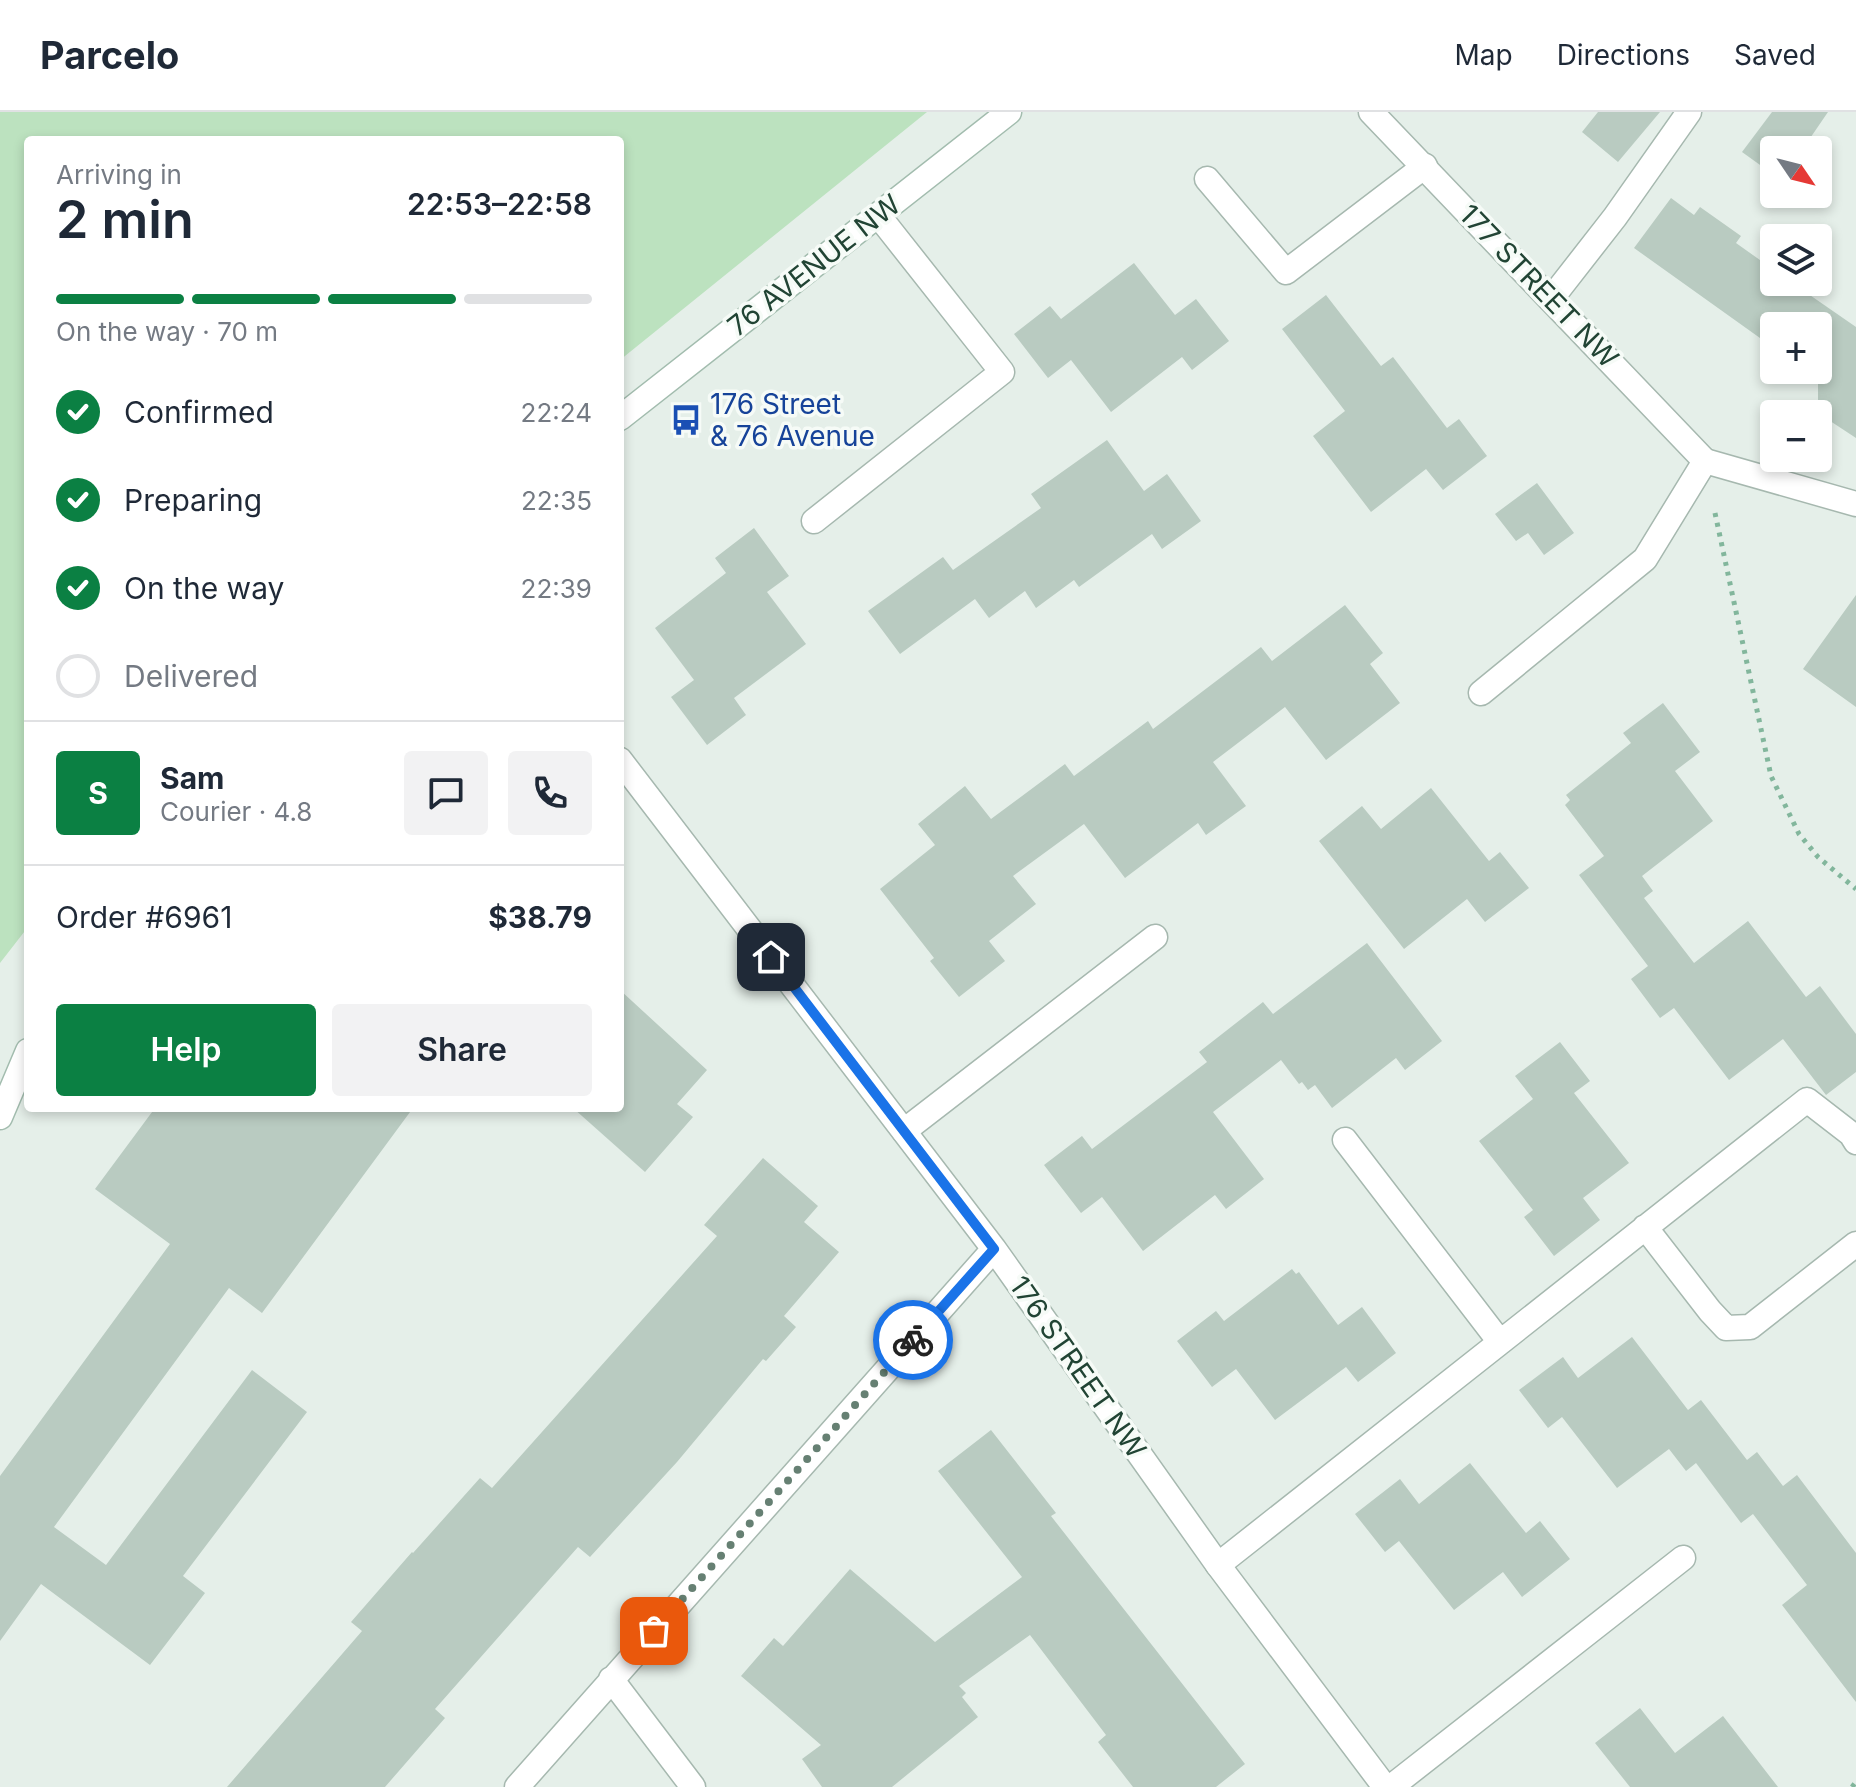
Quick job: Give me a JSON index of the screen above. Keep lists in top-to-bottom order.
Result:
{
  "streets": {
    "street": ["76 AVENUE NW", "177 STREET NW", "176 STREET NW"]
  },
  "places": {
    "bus stop": ["176 Street & 76 Avenue"]
  },
  "north": "bottom right",
  "page": {
    "header": "Parcelo",
    "nav": ["Map", "Directions", "Saved"],
    "map_buttons": ["+", "−"],
    "heading": ["2 min", "Arriving in", "22:53–22:58"],
    "panel": [
      "Sam",
      "Courier · 4.8",
      "Order #6961",
      "$38.79"
    ],
    "bar": "On the way · 70 m",
    "list": [
      ["Confirmed", "22:24"],
      ["Preparing", "22:35"],
      ["On the way", "22:39"],
      "Delivered"
    ],
    "round": "S",
    "buttons": ["Help", "Share"]
  }
}
